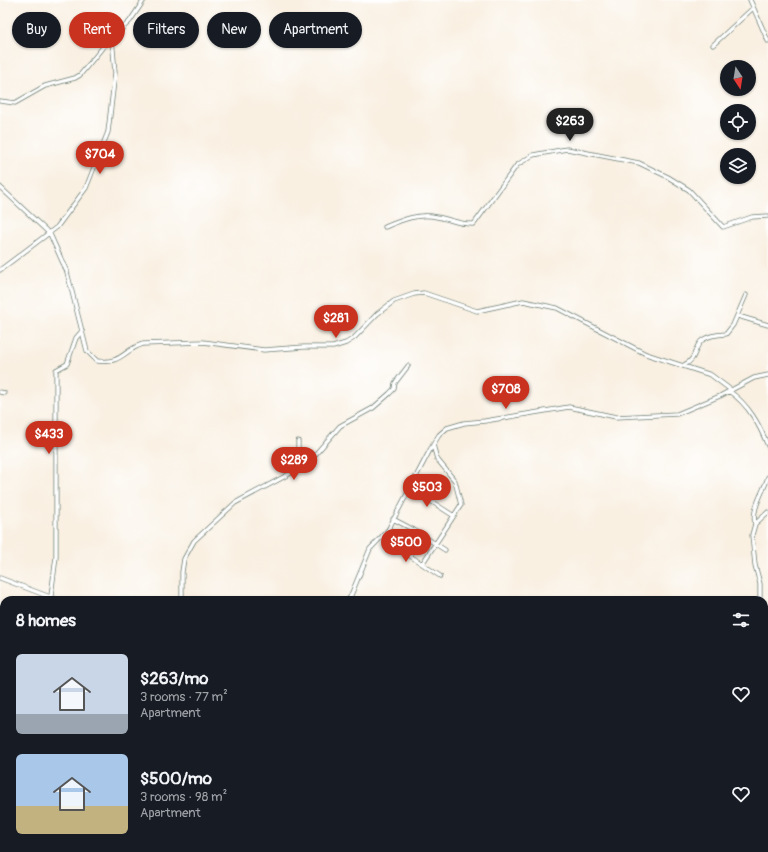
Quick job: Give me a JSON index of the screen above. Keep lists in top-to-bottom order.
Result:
{
  "north": "bottom",
  "page": {
    "chip": [
      "Buy",
      "Rent",
      "Filters",
      "New",
      "Apartment"
    ],
    "price": [
      "$263",
      "$704",
      "$281",
      "$708",
      "$433",
      "$289",
      "$503",
      "$500"
    ],
    "heading": "8 homes",
    "list": [
      {
        "name": "$263/mo",
        "note": "3 rooms · 77 m² · Apartment"
      },
      {
        "name": "$500/mo",
        "note": "3 rooms · 98 m² · Apartment"
      }
    ]
  }
}
